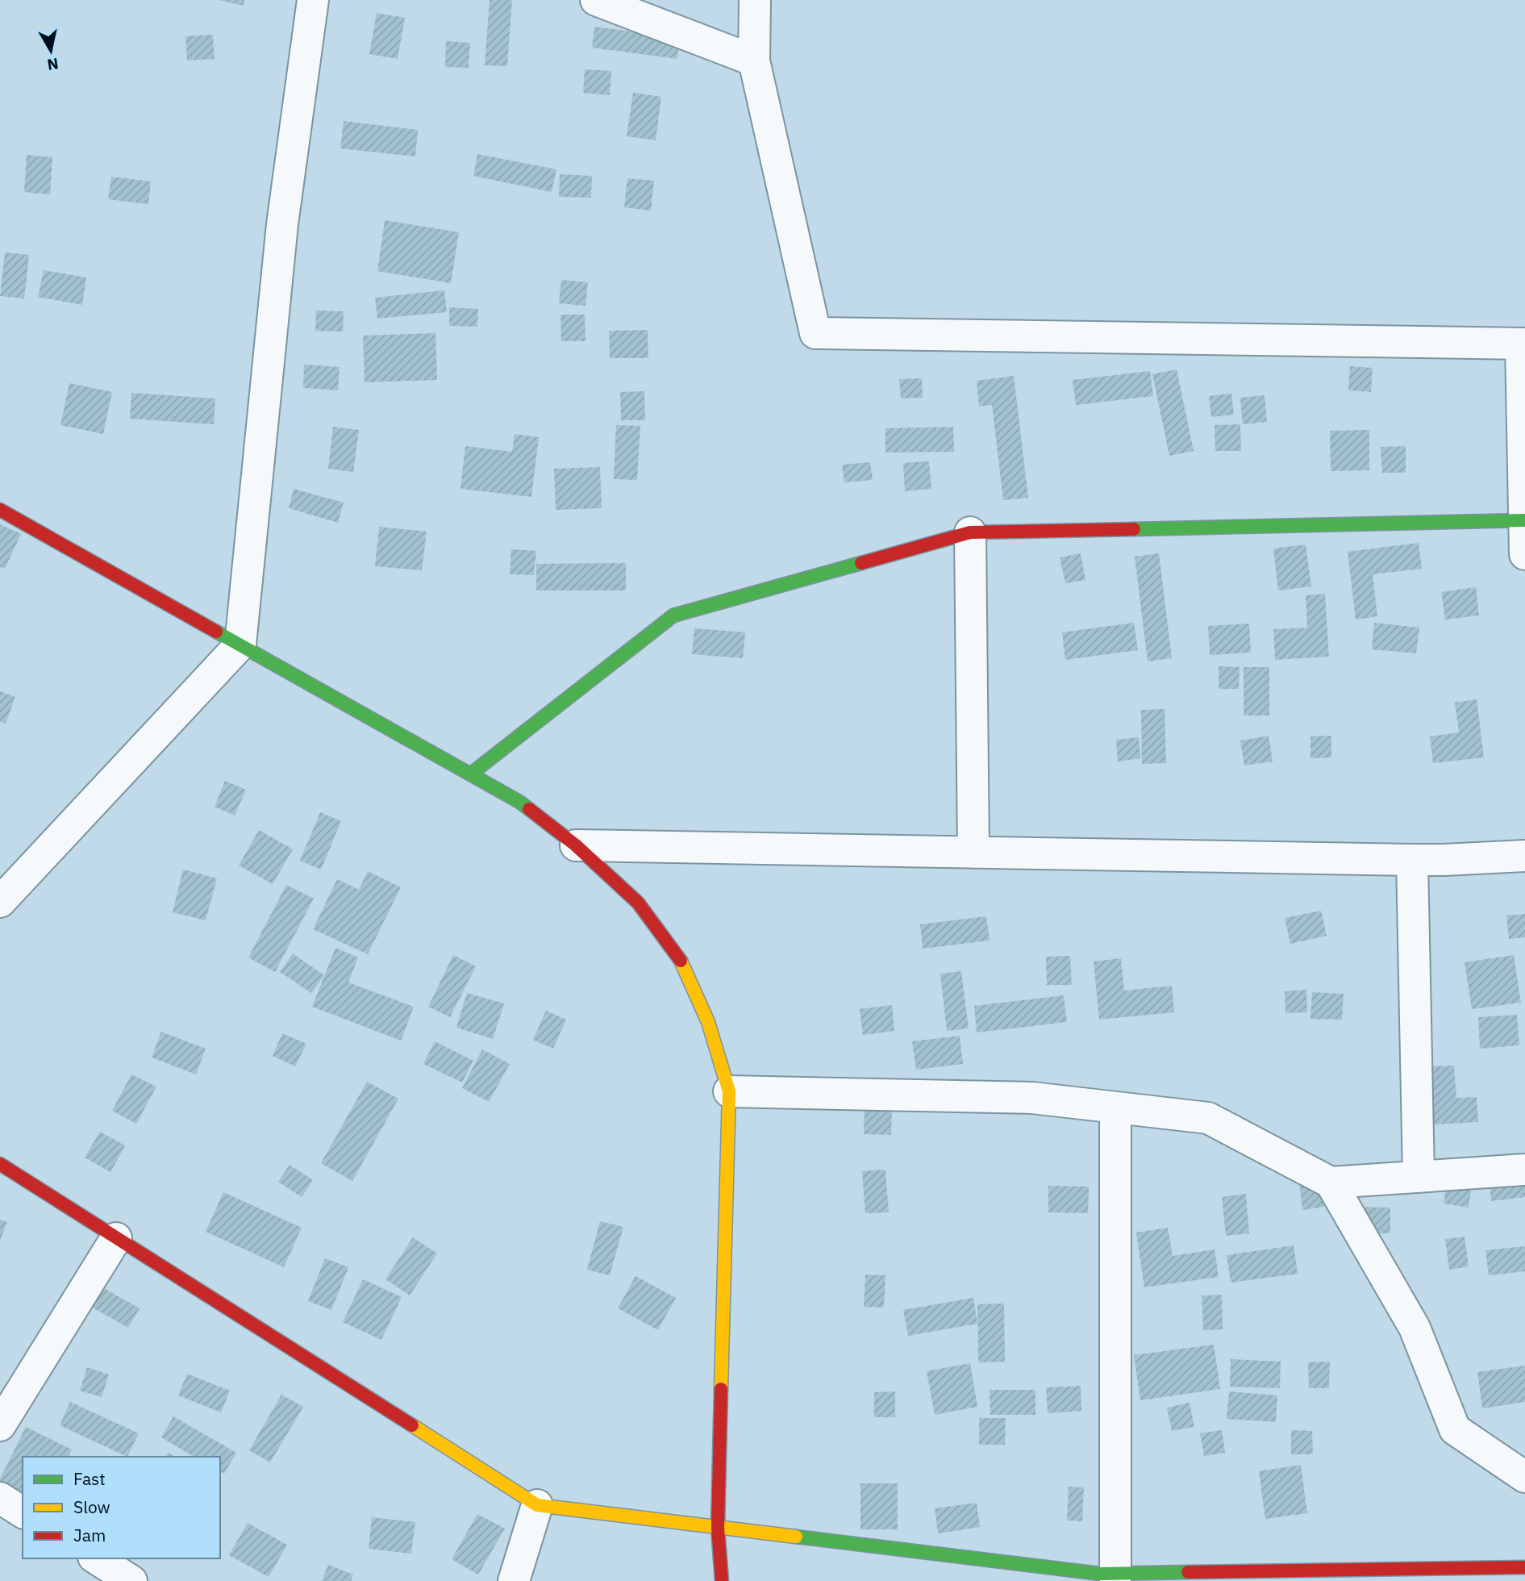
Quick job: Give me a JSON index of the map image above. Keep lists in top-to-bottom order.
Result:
{
  "legend": ["Fast", "Slow", "Jam"],
  "north": "bottom"
}
